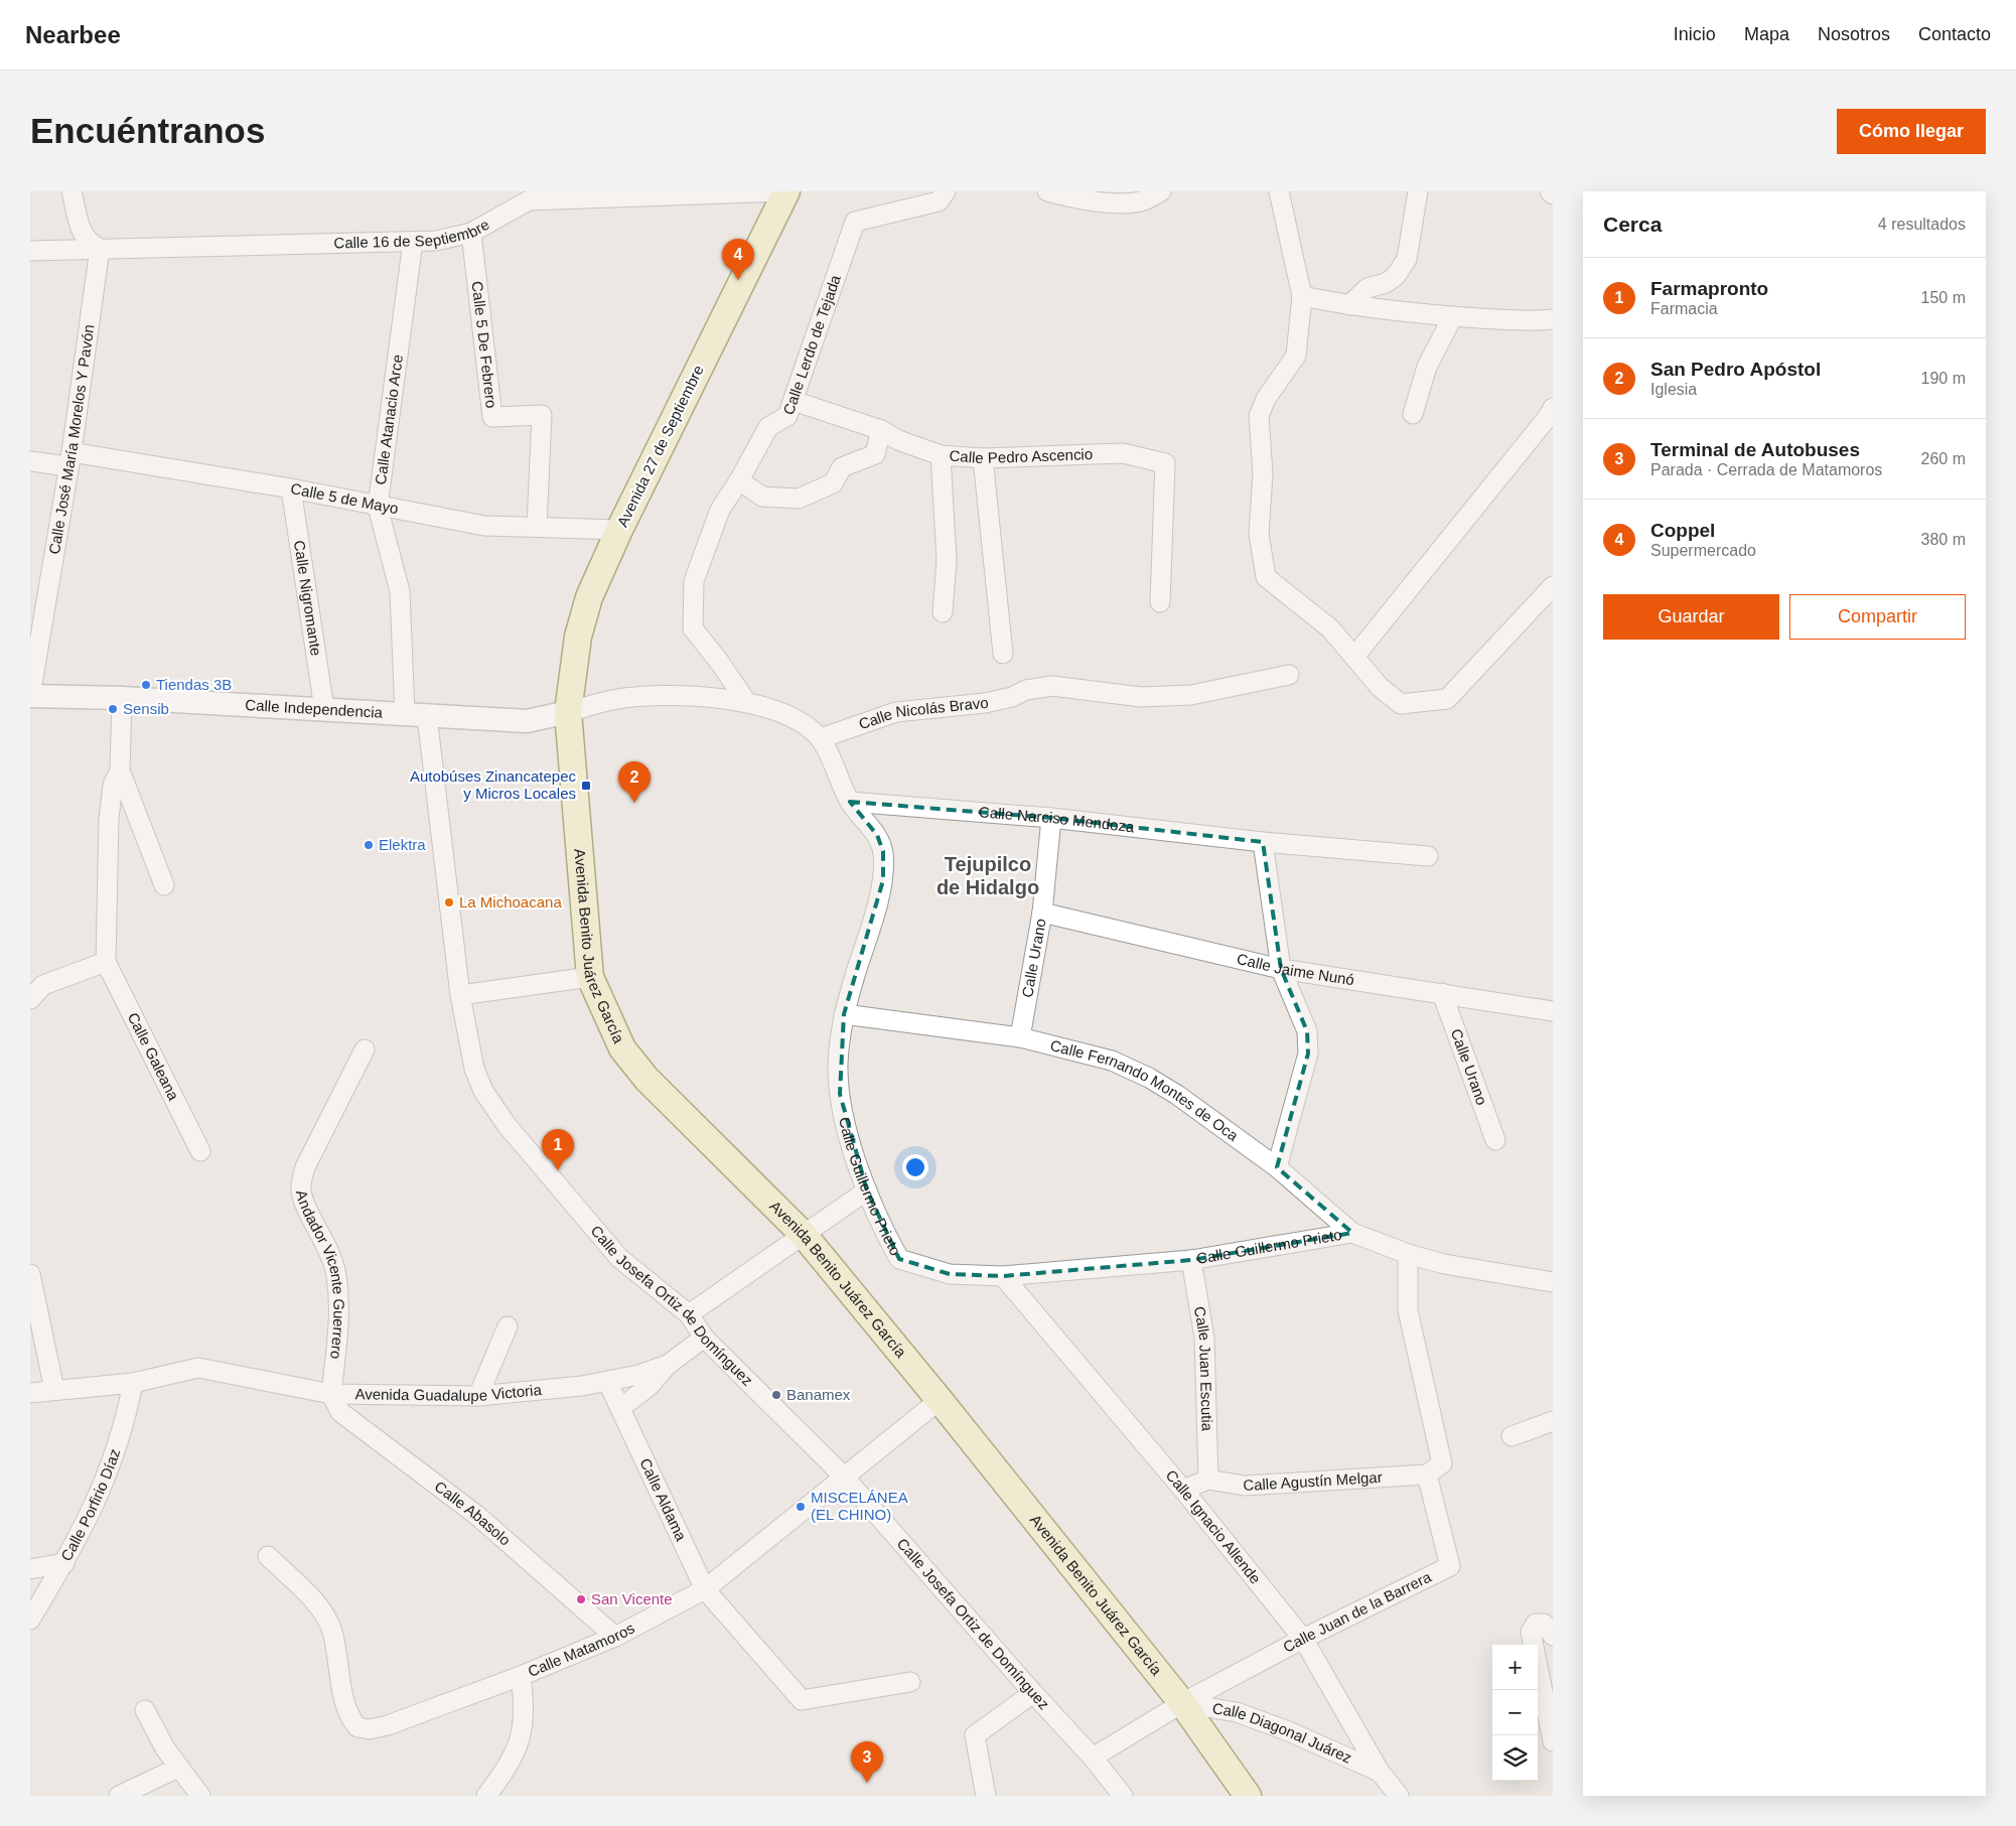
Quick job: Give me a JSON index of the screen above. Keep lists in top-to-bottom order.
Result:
{
  "streets": {
    "main road": ["Avenida 27 de Septiembre", "Avenida Benito Juárez García"],
    "street": [
      "Calle 16 de Septiembre",
      "Calle Lerdo de Tejada",
      "Calle 5 De Febrero",
      "Calle Atanacio Arce",
      "Calle José María Morelos Y Pavón",
      "Calle Pedro Ascencio",
      "Calle 5 de Mayo",
      "Calle Nigromante",
      "Calle Independencia",
      "Calle Nicolás Bravo",
      "Calle Narciso Mendoza",
      "Calle Urano",
      "Calle Jaime Nunó",
      "Calle Galeana",
      "Calle Fernando Montes de Oca",
      "Calle Guillermo Prieto",
      "Andador Vicente Guerrero",
      "Calle Josefa Ortiz de Domínguez",
      "Calle Juan Escutia",
      "Avenida Guadalupe Victoria",
      "Calle Agustín Melgar",
      "Calle Aldama",
      "Calle Porfirio Díaz",
      "Calle Abasolo",
      "Calle Ignacio Allende",
      "Calle Juan de la Barrera",
      "Calle Matamoros",
      "Calle Diagonal Juárez"
    ]
  },
  "crossings": [
    ["Calle 16 de Septiembre", "Calle 5 De Febrero"],
    ["Calle 16 de Septiembre", "Calle Atanacio Arce"],
    ["Calle 16 de Septiembre", "Calle José María Morelos Y Pavón"],
    ["Calle 16 de Septiembre", "Avenida 27 de Septiembre"],
    ["Calle Lerdo de Tejada", "Calle Pedro Ascencio"],
    ["Calle 5 De Febrero", "Calle 5 de Mayo"],
    ["Calle Atanacio Arce", "Calle 5 de Mayo"],
    ["Calle Atanacio Arce", "Calle Independencia"],
    ["Calle Atanacio Arce", "Calle Josefa Ortiz de Domínguez"],
    ["Calle José María Morelos Y Pavón", "Calle 5 de Mayo"],
    ["Calle José María Morelos Y Pavón", "Calle Independencia"],
    ["Avenida 27 de Septiembre", "Calle 5 de Mayo"],
    ["Avenida 27 de Septiembre", "Calle Independencia"],
    ["Avenida 27 de Septiembre", "Avenida Benito Juárez García"],
    ["Calle 5 de Mayo", "Calle Nigromante"],
    ["Calle Nigromante", "Calle Independencia"],
    ["Calle Independencia", "Avenida Benito Juárez García"],
    ["Calle Independencia", "Calle Josefa Ortiz de Domínguez"],
    ["Calle Nicolás Bravo", "Calle Guillermo Prieto"],
    ["Calle Narciso Mendoza", "Calle Urano"],
    ["Calle Narciso Mendoza", "Calle Guillermo Prieto"],
    ["Avenida Benito Juárez García", "Calle Juan de la Barrera"],
    ["Avenida Benito Juárez García", "Calle Matamoros"],
    ["Avenida Benito Juárez García", "Calle Diagonal Juárez"],
    ["Calle Urano", "Calle Jaime Nunó"],
    ["Calle Urano", "Calle Fernando Montes de Oca"],
    ["Calle Fernando Montes de Oca", "Calle Guillermo Prieto"],
    ["Calle Guillermo Prieto", "Calle Juan Escutia"],
    ["Calle Guillermo Prieto", "Calle Ignacio Allende"],
    ["Andador Vicente Guerrero", "Avenida Guadalupe Victoria"],
    ["Andador Vicente Guerrero", "Calle Abasolo"],
    ["Calle Josefa Ortiz de Domínguez", "Avenida Guadalupe Victoria"],
    ["Calle Josefa Ortiz de Domínguez", "Calle Juan de la Barrera"],
    ["Calle Josefa Ortiz de Domínguez", "Calle Matamoros"],
    ["Calle Juan Escutia", "Calle Agustín Melgar"],
    ["Avenida Guadalupe Victoria", "Calle Aldama"],
    ["Avenida Guadalupe Victoria", "Calle Porfirio Díaz"],
    ["Avenida Guadalupe Victoria", "Calle Abasolo"],
    ["Calle Agustín Melgar", "Calle Juan de la Barrera"],
    ["Calle Aldama", "Calle Matamoros"],
    ["Calle Abasolo", "Calle Matamoros"],
    ["Calle Ignacio Allende", "Calle Juan de la Barrera"],
    ["Calle Ignacio Allende", "Calle Diagonal Juárez"],
    ["Calle Juan de la Barrera", "Calle Diagonal Juárez"]
  ],
  "districts": ["Tejupilco de Hidalgo"],
  "places": {
    "other": [
      "Tiendas 3B",
      "Sensib",
      "Elektra",
      "La Michoacana",
      "Banamex",
      "MISCELÁNEA (EL CHINO)",
      "San Vicente"
    ],
    "transit": ["Autobúses Zinancatepec y Micros Locales"]
  },
  "page": {
    "header": "Nearbee",
    "nav": [
      "Inicio",
      "Mapa",
      "Nosotros",
      "Contacto"
    ],
    "buttons": [
      "Cómo llegar",
      ["Guardar", "Compartir"]
    ],
    "title": "Encuéntranos",
    "heading": ["Cerca", "4 resultados"],
    "pins": [
      "4",
      "2",
      "1",
      "3"
    ],
    "list": [
      {
        "mark": "1",
        "name": "Farmapronto",
        "note": "Farmacia",
        "value": "150 m"
      },
      {
        "mark": "2",
        "name": "San Pedro Apóstol",
        "note": "Iglesia",
        "value": "190 m"
      },
      {
        "mark": "3",
        "name": "Terminal de Autobuses",
        "note": "Parada · Cerrada de Matamoros",
        "value": "260 m"
      },
      {
        "mark": "4",
        "name": "Coppel",
        "note": "Supermercado",
        "value": "380 m"
      }
    ],
    "map_buttons": ["+", "−"]
  }
}
